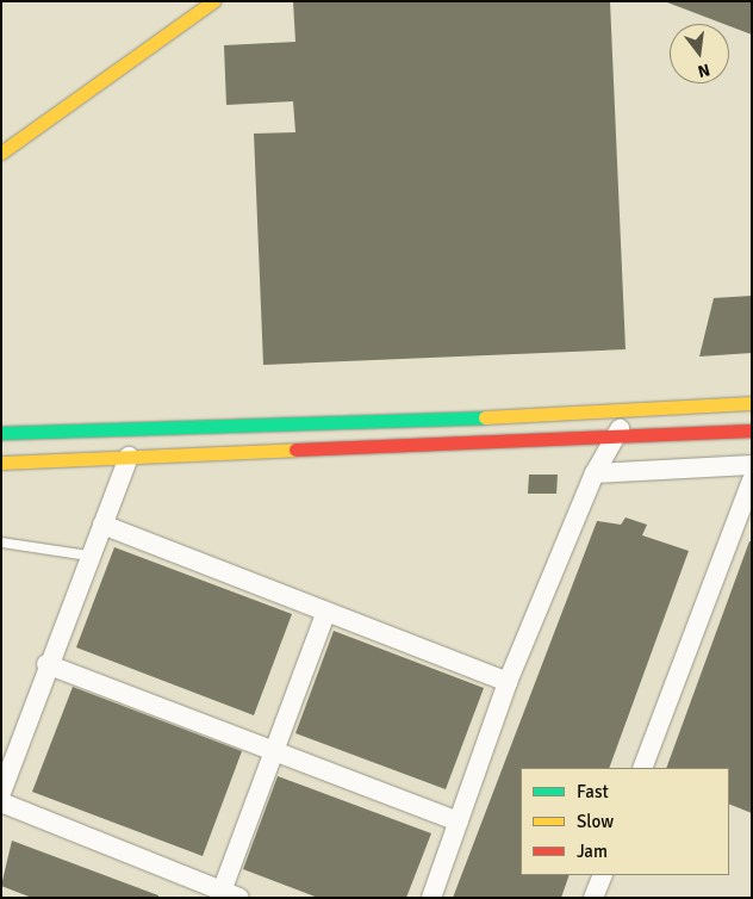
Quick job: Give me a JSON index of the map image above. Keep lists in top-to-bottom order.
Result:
{
  "legend": ["Fast", "Slow", "Jam"],
  "north": "bottom"
}
